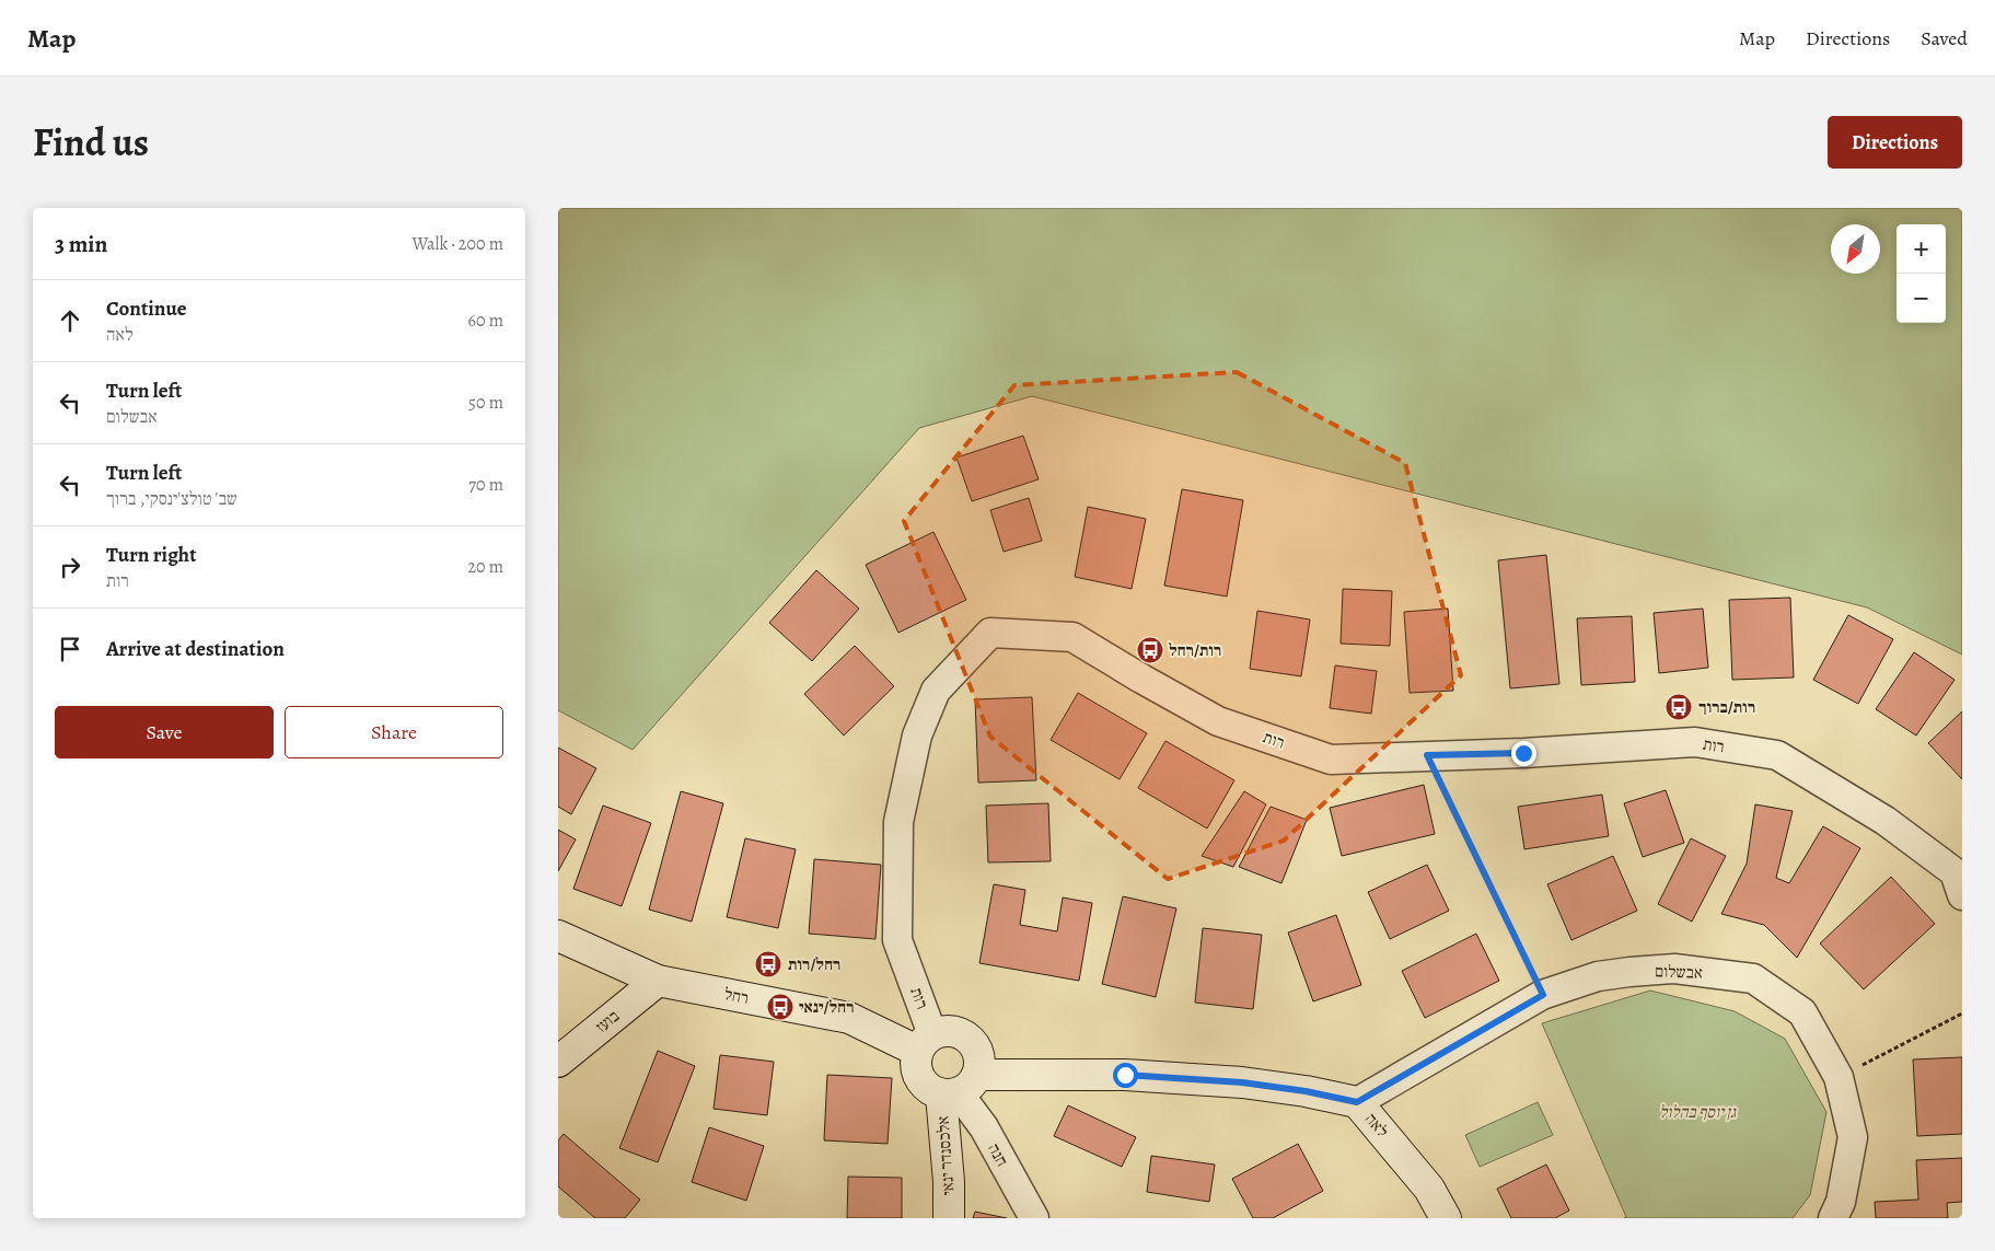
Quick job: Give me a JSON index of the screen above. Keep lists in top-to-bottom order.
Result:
{
  "streets": {
    "street": [
      "רות",
      "אבשלום",
      "רחל",
      "בועז",
      "לאה",
      "חנה",
      "אלכסנדר ינאי"
    ]
  },
  "crossings": [
    ["רות", "רחל"],
    ["רות", "לאה"],
    ["רות", "חנה"],
    ["רות", "אלכסנדר ינאי"],
    ["אבשלום", "לאה"],
    ["רחל", "בועז"],
    ["רחל", "לאה"],
    ["רחל", "חנה"],
    ["רחל", "אלכסנדר ינאי"],
    ["לאה", "חנה"],
    ["לאה", "אלכסנדר ינאי"],
    ["חנה", "אלכסנדר ינאי"]
  ],
  "parks": ["גן יוסף בהלול"],
  "places": {
    "bus stop": [
      "רות/רחל",
      "רות/ברוך",
      "רחל/רות",
      "רחל/ינאי"
    ]
  },
  "north": "bottom left",
  "page": {
    "header": "Map",
    "nav": ["Map", "Directions", "Saved"],
    "title": "Find us",
    "buttons": [
      "Directions",
      ["Save", "Share"]
    ],
    "heading": ["3 min", "Walk · 200 m"],
    "map_buttons": ["+", "−"],
    "list": [
      ["Continue", "לאה", "60 m"],
      ["Turn left", "אבשלום", "50 m"],
      ["Turn left", "שב' טולצ'ינסקי, ברוך", "70 m"],
      ["Turn right", "רות", "20 m"],
      "Arrive at destination"
    ]
  }
}
